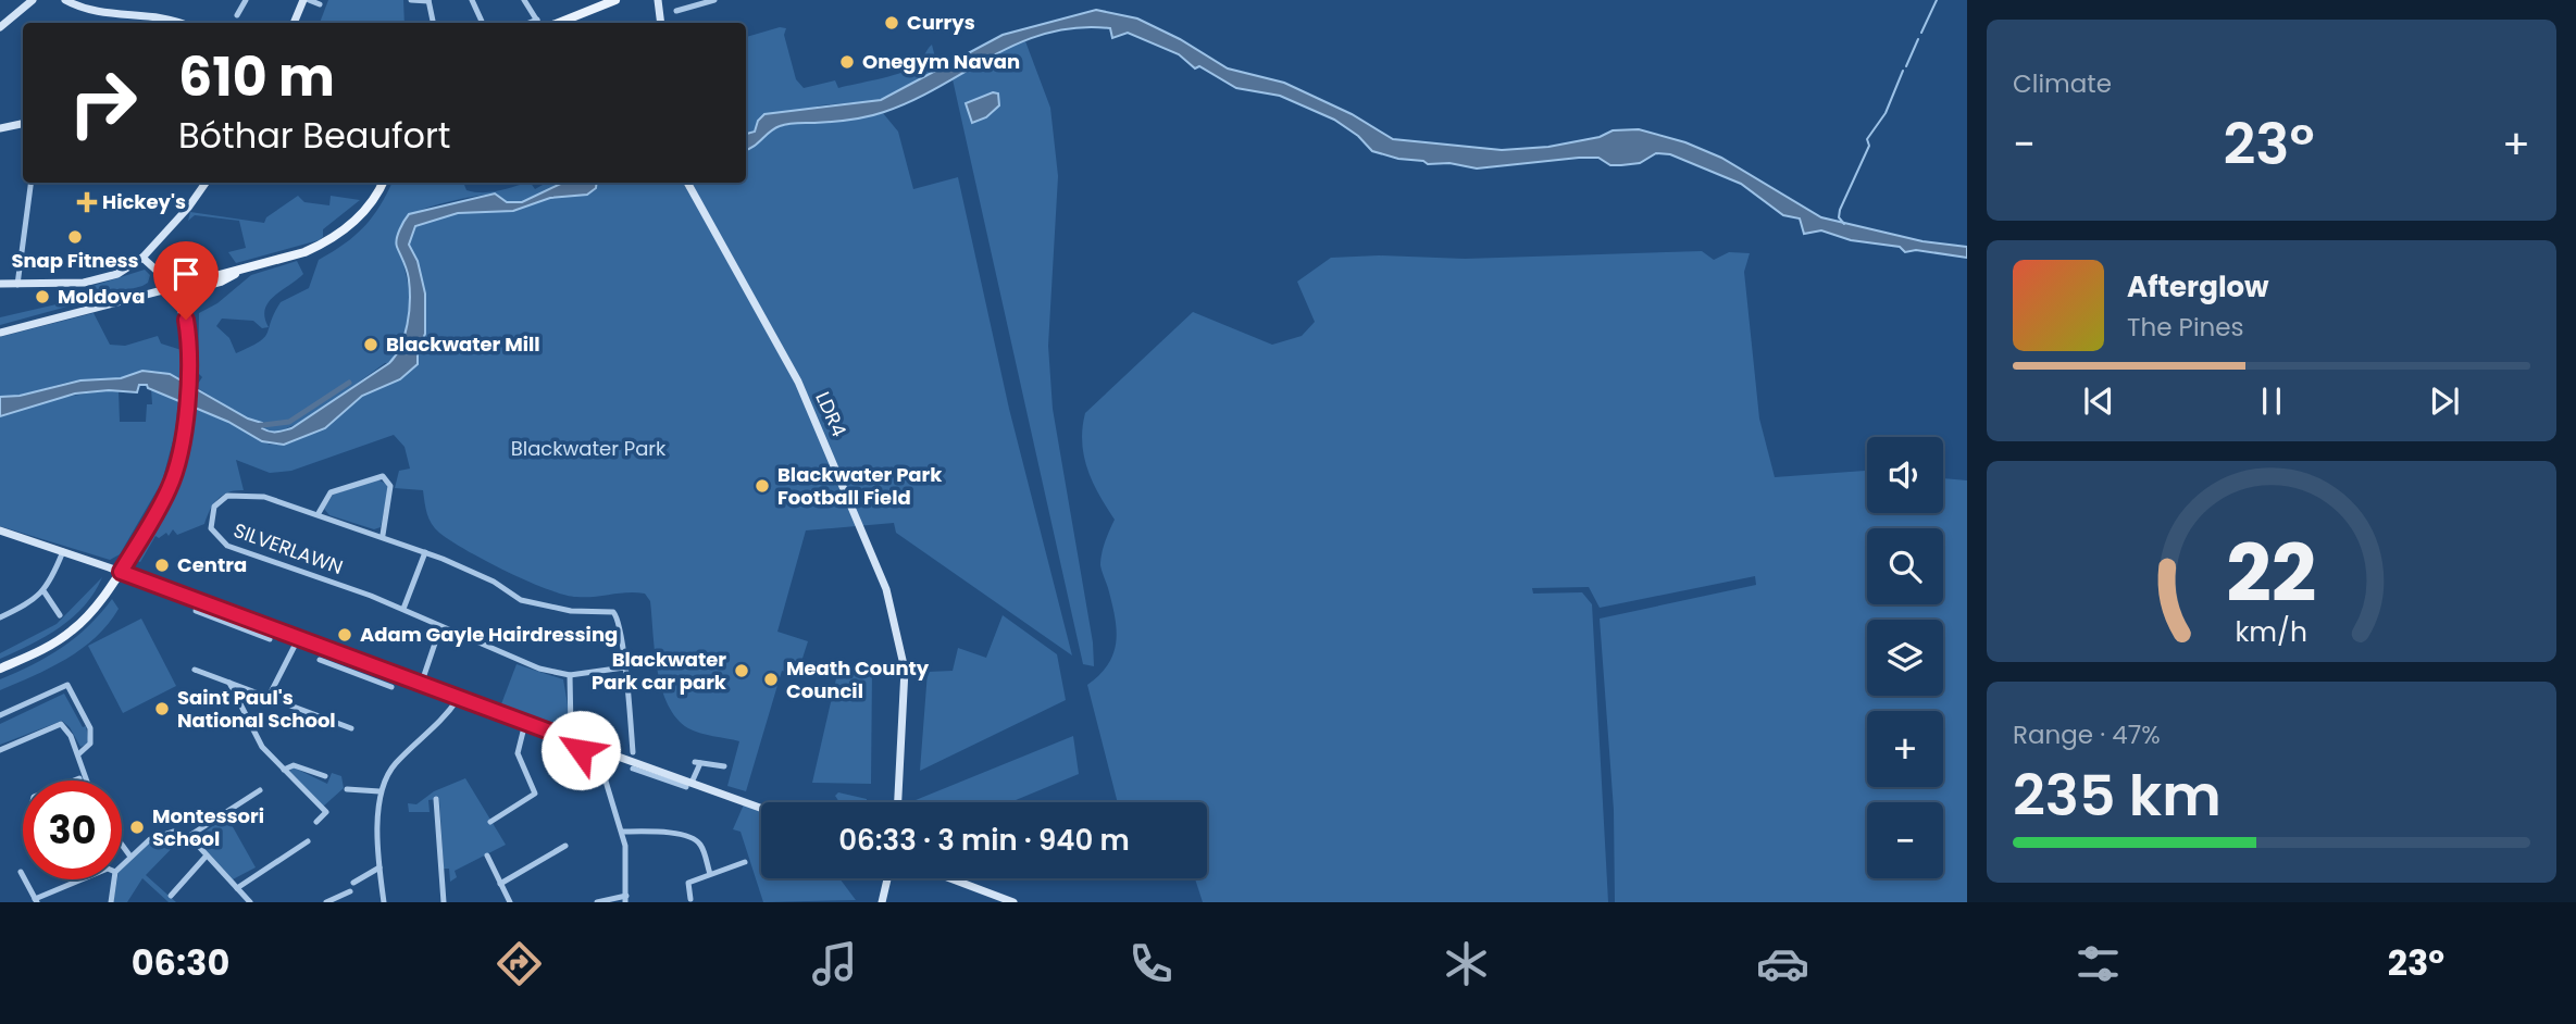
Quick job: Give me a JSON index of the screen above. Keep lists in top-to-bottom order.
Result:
{
  "streets": {
    "street": ["LDR4", "SILVERLAWN"]
  },
  "parks": ["Blackwater Park"],
  "places": {
    "other": [
      "Currys",
      "Onegym Navan",
      "Snap Fitness",
      "Moldova",
      "Blackwater Mill",
      "Blackwater Park Football Field",
      "Centra",
      "Adam Gayle Hairdressing",
      "Blackwater Park car park",
      "Meath County Council",
      "Saint Paul's National School",
      "Montessori School"
    ],
    "health": ["Hickey's"]
  },
  "page": {
    "tile": [
      "Climate",
      ["Range · 47%", "235 km"]
    ],
    "turn": ["610 m", "Bóthar Beaufort"],
    "heat": ["−", "23°", "+"],
    "song": ["Afterglow", "The Pines"],
    "map_buttons": ["+", "−"],
    "limit": "30",
    "trip": "06:33 · 3 min · 940 m",
    "tabs": ["06:30", "23°"],
    "gauge": ["22", "km/h"]
  }
}
